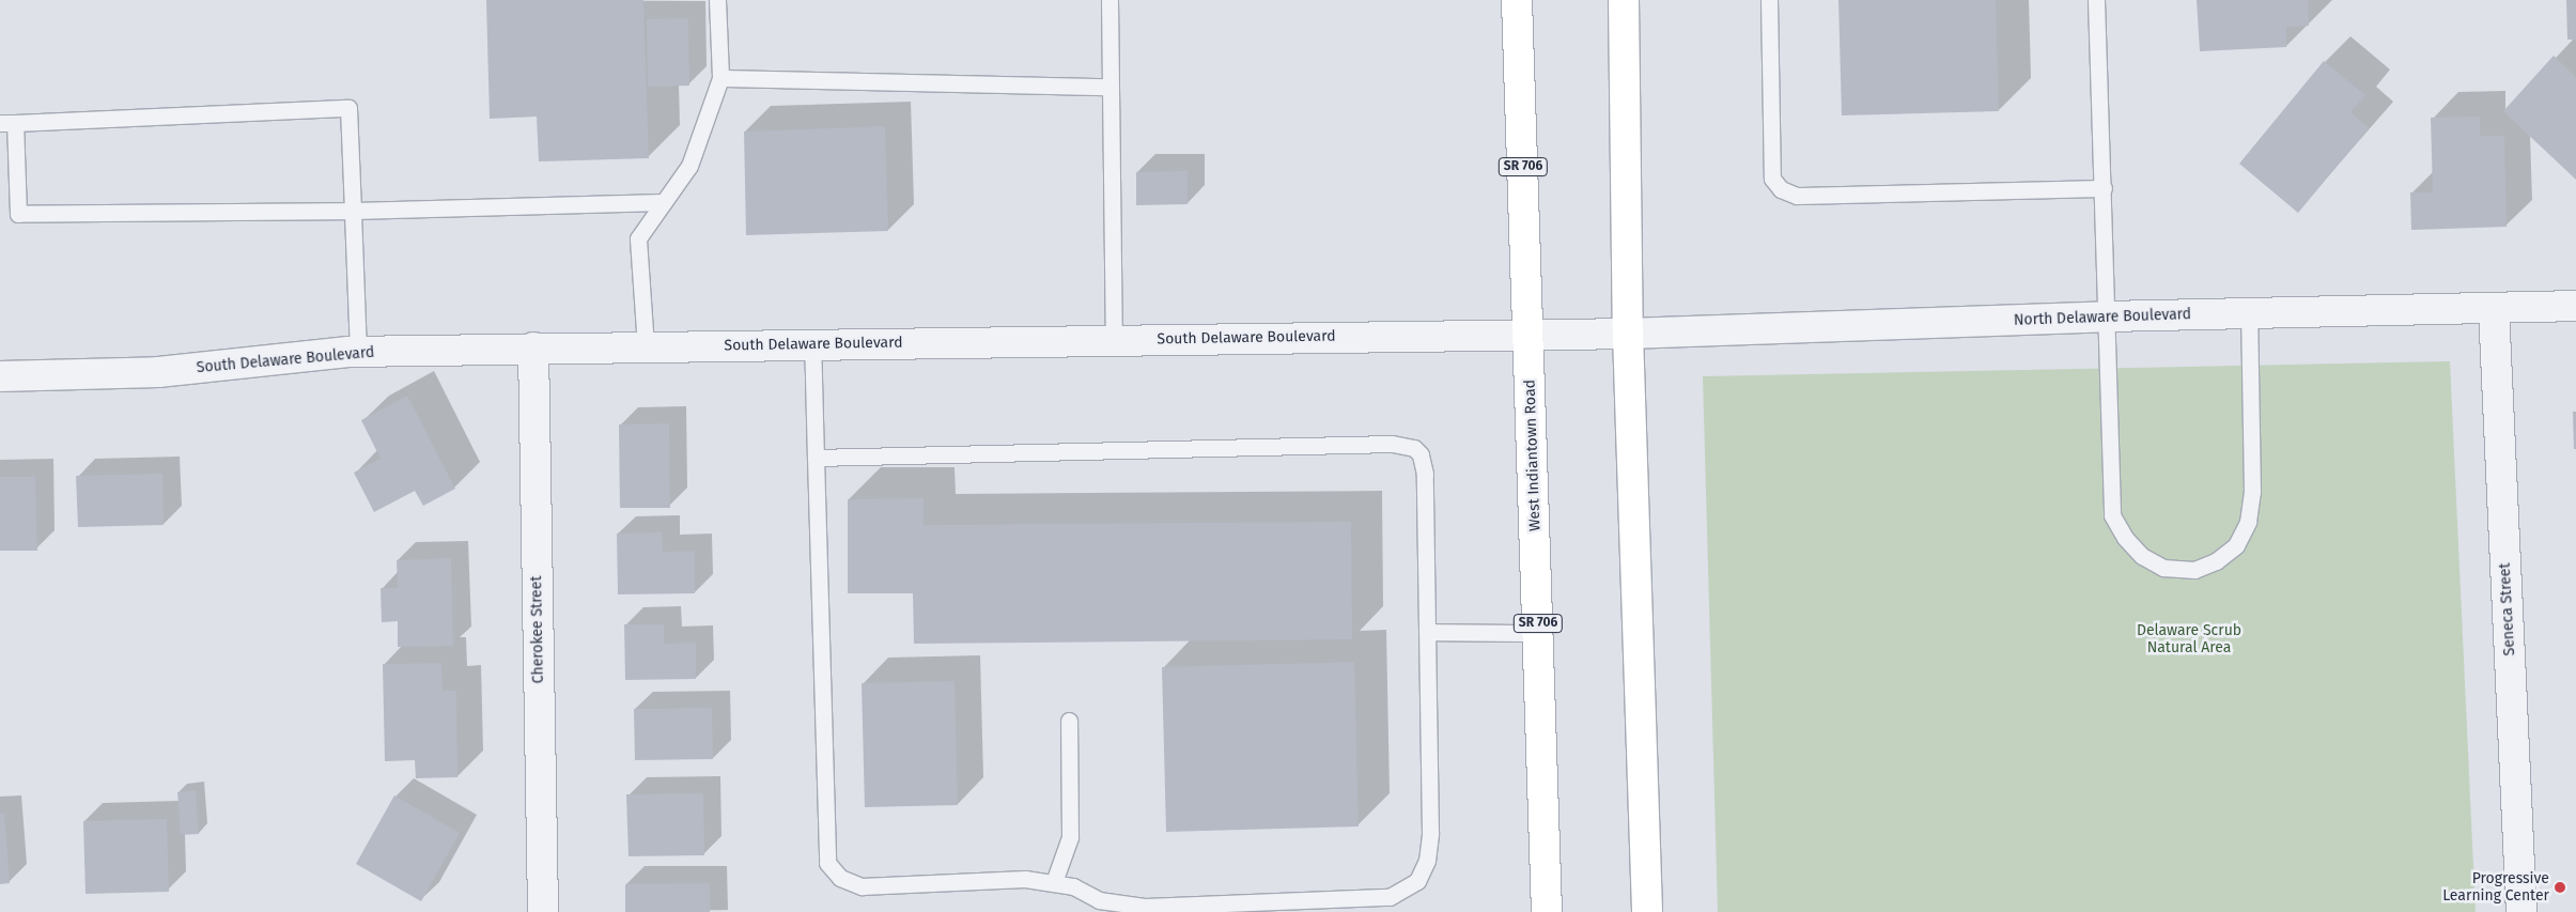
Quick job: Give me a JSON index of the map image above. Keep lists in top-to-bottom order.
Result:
{
  "streets": {
    "main road": ["SR 706", "West Indiantown Road"],
    "street": [
      "North Delaware Boulevard",
      "South Delaware Boulevard",
      "Seneca Street",
      "Cherokee Street"
    ]
  },
  "crossings": [
    ["North Delaware Boulevard", "South Delaware Boulevard"],
    ["North Delaware Boulevard", "Seneca Street"],
    ["South Delaware Boulevard", "West Indiantown Road"],
    ["South Delaware Boulevard", "Cherokee Street"]
  ],
  "parks": ["Delaware Scrub Natural Area"],
  "places": ["Progressive Learning Center"]
}
